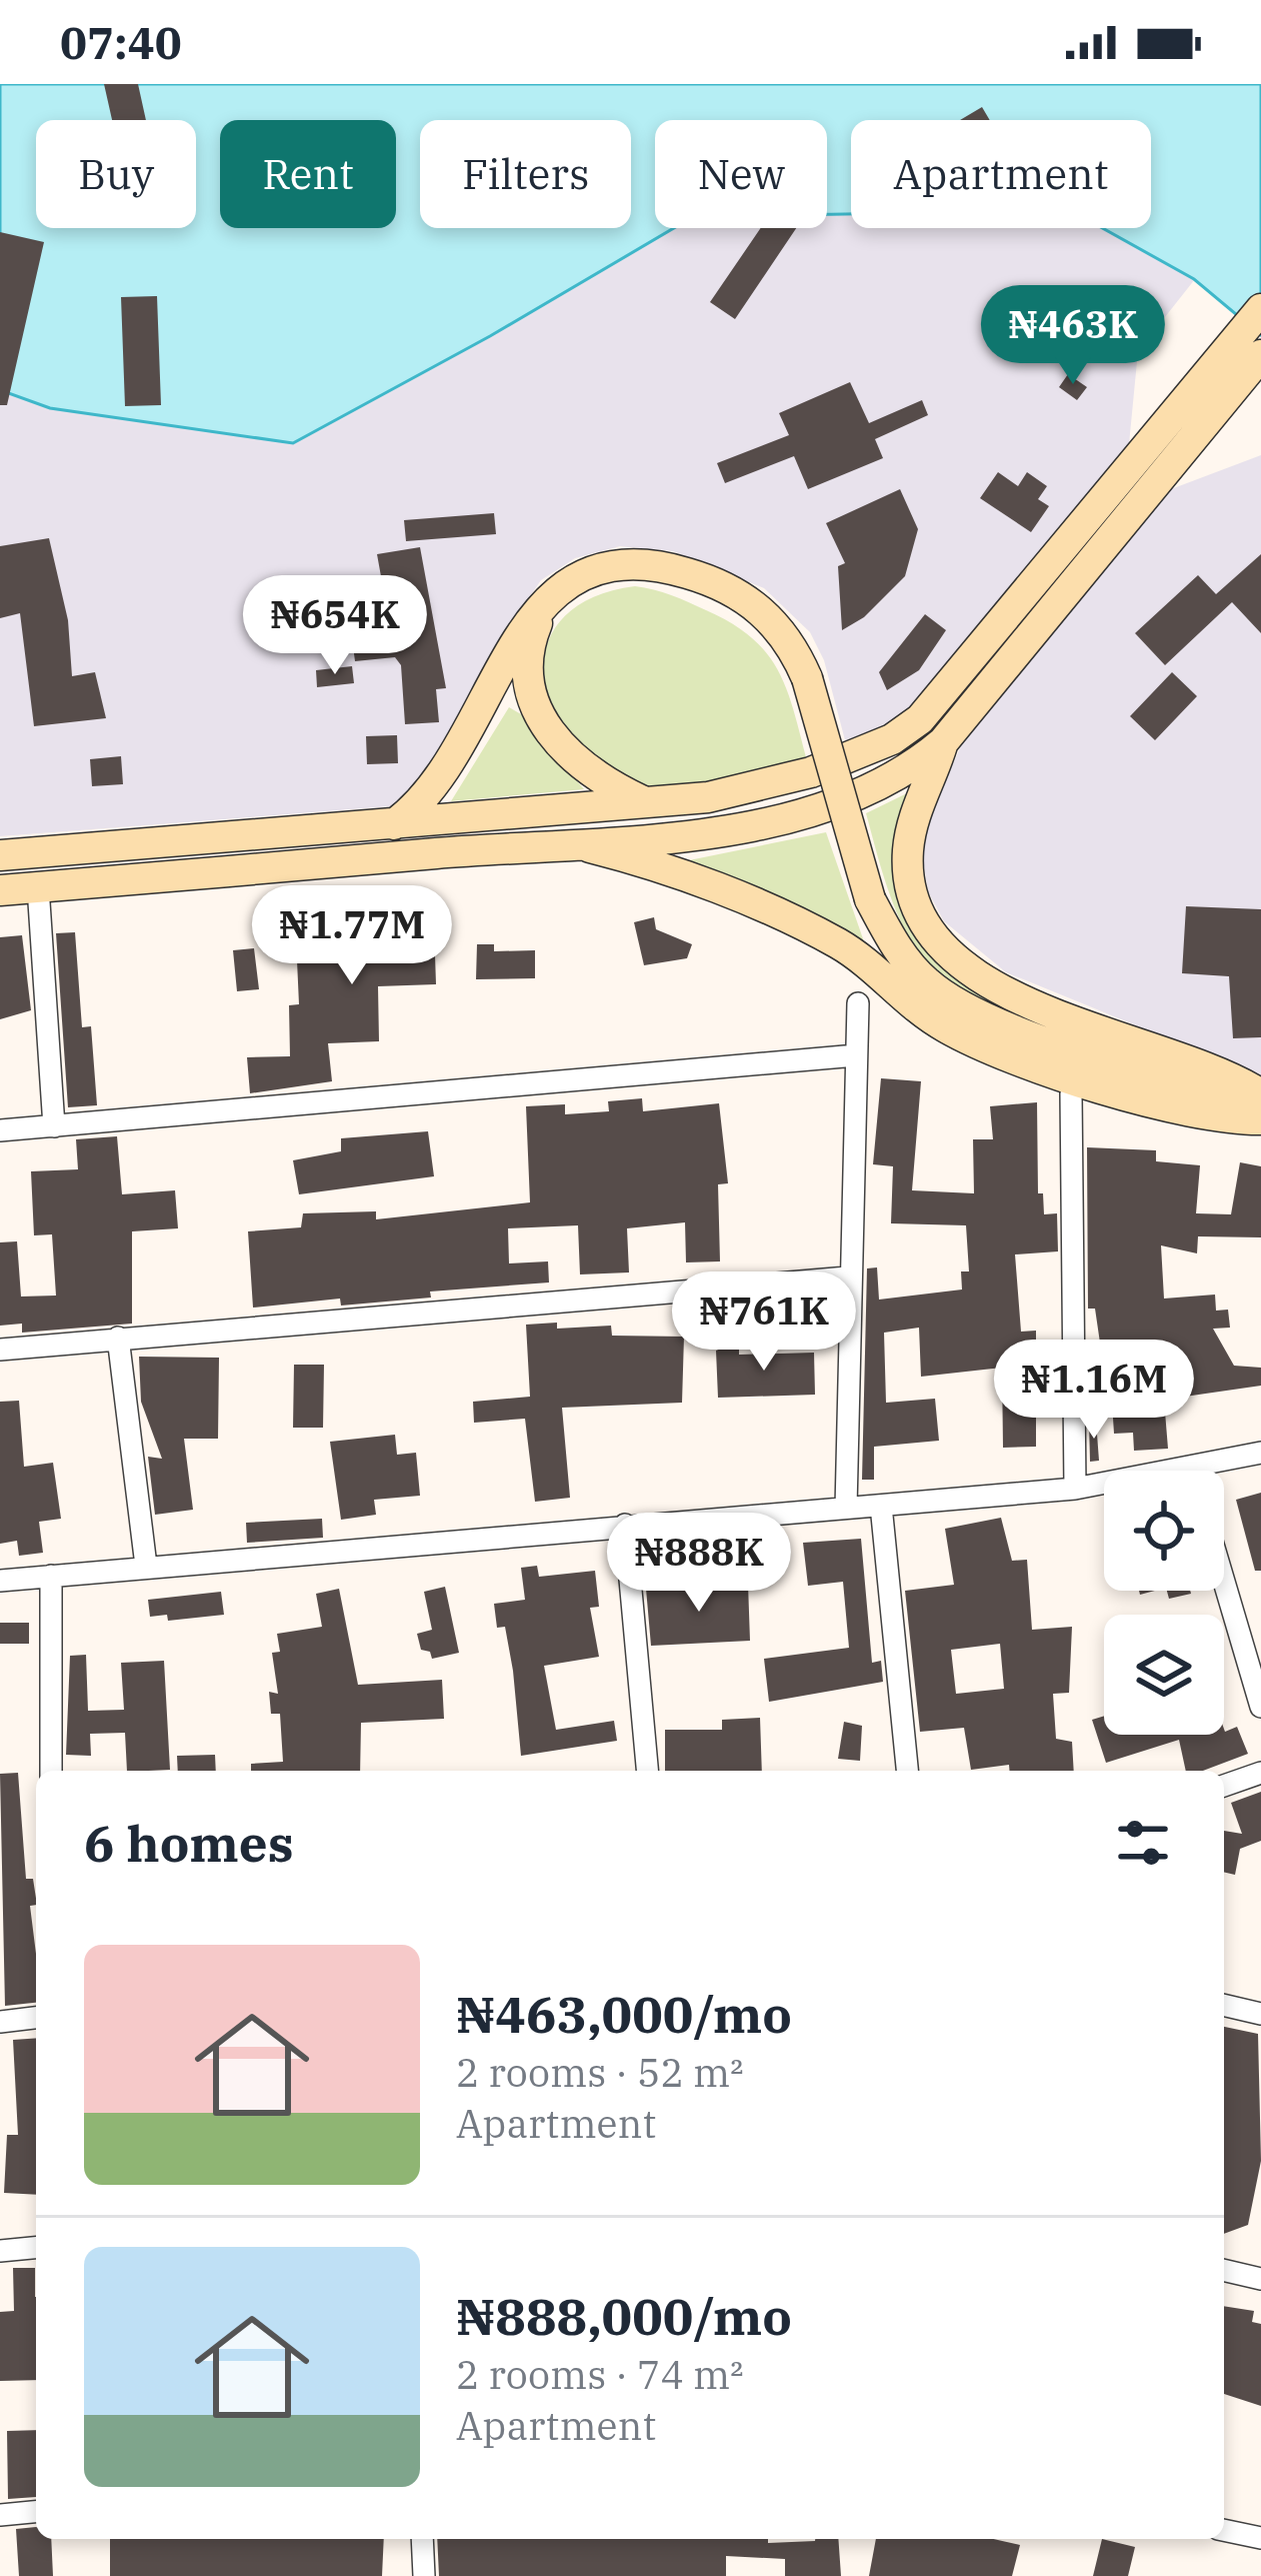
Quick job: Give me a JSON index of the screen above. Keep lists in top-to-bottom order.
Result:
{
  "page": {
    "status": "07:40",
    "chip": [
      "Buy",
      "Rent",
      "Filters",
      "New",
      "Apartment"
    ],
    "price": [
      "₦463K",
      "₦654K",
      "₦1.77M",
      "₦761K",
      "₦1.16M",
      "₦888K"
    ],
    "heading": "6 homes",
    "list": [
      {
        "name": "₦463,000/mo",
        "note": "2 rooms · 52 m² · Apartment"
      },
      {
        "name": "₦888,000/mo",
        "note": "2 rooms · 74 m² · Apartment"
      }
    ]
  }
}
